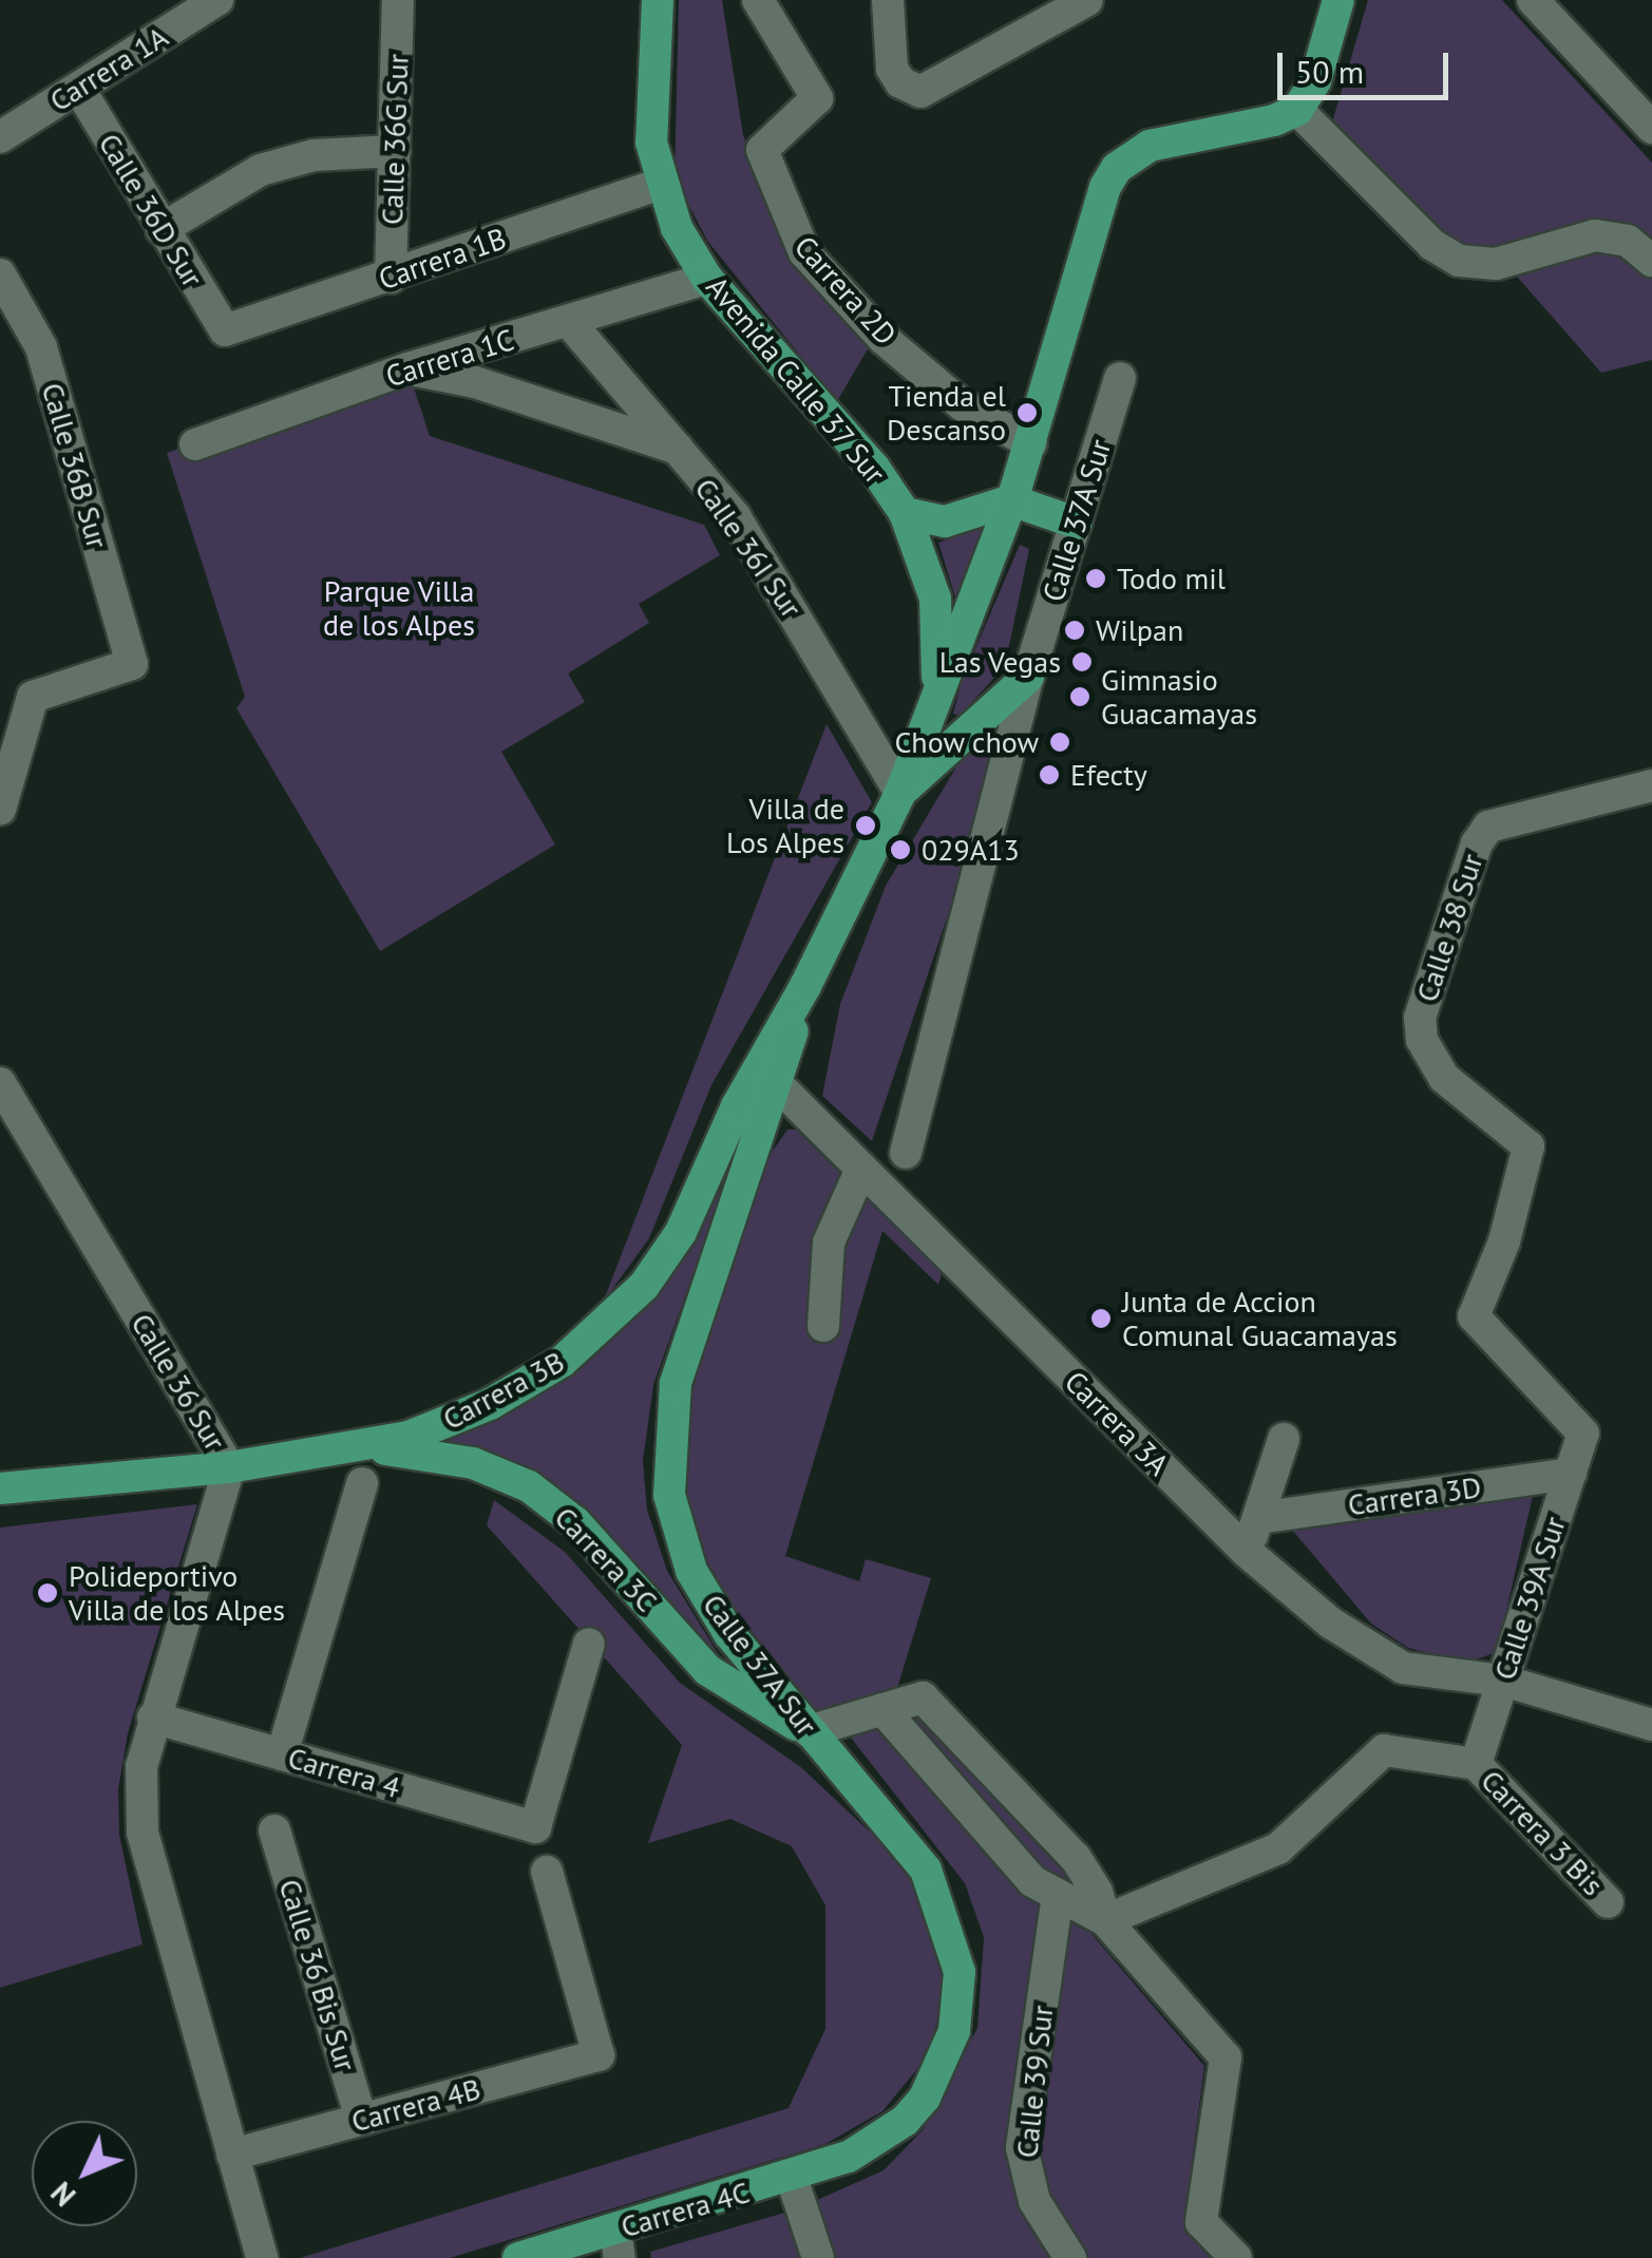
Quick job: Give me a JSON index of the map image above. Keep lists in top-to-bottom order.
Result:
{
  "streets": {
    "main road": [
      "Avenida Calle 37 Sur",
      "Calle 37A Sur",
      "Carrera 3B",
      "Carrera 3C",
      "Carrera 4C"
    ],
    "street": [
      "Carrera 1A",
      "Calle 36G Sur",
      "Calle 36D Sur",
      "Carrera 1B",
      "Carrera 2D",
      "Carrera 1C",
      "Calle 36B Sur",
      "Calle 36I Sur",
      "Calle 38 Sur",
      "Calle 36 Sur",
      "Carrera 3A",
      "Carrera 3D",
      "Calle 39A Sur",
      "Carrera 4",
      "Carrera 3 Bis",
      "Calle 36 Bis Sur",
      "Calle 39 Sur",
      "Carrera 4B"
    ]
  },
  "crossings": [
    ["Carrera 1A", "Calle 36D Sur"],
    ["Calle 36G Sur", "Carrera 1B"],
    ["Calle 36D Sur", "Carrera 1B"],
    ["Carrera 1B", "Avenida Calle 37 Sur"],
    ["Carrera 1C", "Avenida Calle 37 Sur"],
    ["Carrera 1C", "Calle 36I Sur"],
    ["Avenida Calle 37 Sur", "Calle 37A Sur"],
    ["Avenida Calle 37 Sur", "Calle 36I Sur"],
    ["Avenida Calle 37 Sur", "Carrera 3B"],
    ["Calle 37A Sur", "Carrera 3B"],
    ["Calle 37A Sur", "Carrera 3A"],
    ["Calle 37A Sur", "Carrera 3C"],
    ["Calle 37A Sur", "Carrera 4C"],
    ["Calle 38 Sur", "Calle 39A Sur"],
    ["Calle 36 Sur", "Carrera 3B"],
    ["Calle 36 Sur", "Carrera 4"],
    ["Calle 36 Sur", "Carrera 4B"],
    ["Carrera 3B", "Carrera 3C"],
    ["Carrera 3A", "Calle 39A Sur"],
    ["Carrera 3D", "Calle 39A Sur"],
    ["Calle 39A Sur", "Carrera 3 Bis"],
    ["Calle 36 Bis Sur", "Carrera 4B"]
  ],
  "parks": ["Parque Villa de los Alpes"],
  "places": [
    "Tienda el Descanso",
    "Todo mil",
    "Wilpan",
    "Las Vegas",
    "Gimnasio Guacamayas",
    "Chow chow",
    "Efecty",
    "Villa de Los Alpes",
    "029A13",
    "Junta de Accion Comunal Guacamayas",
    "Polideportivo Villa de los Alpes"
  ],
  "scale_bar": "50 m",
  "north": "bottom left"
}
